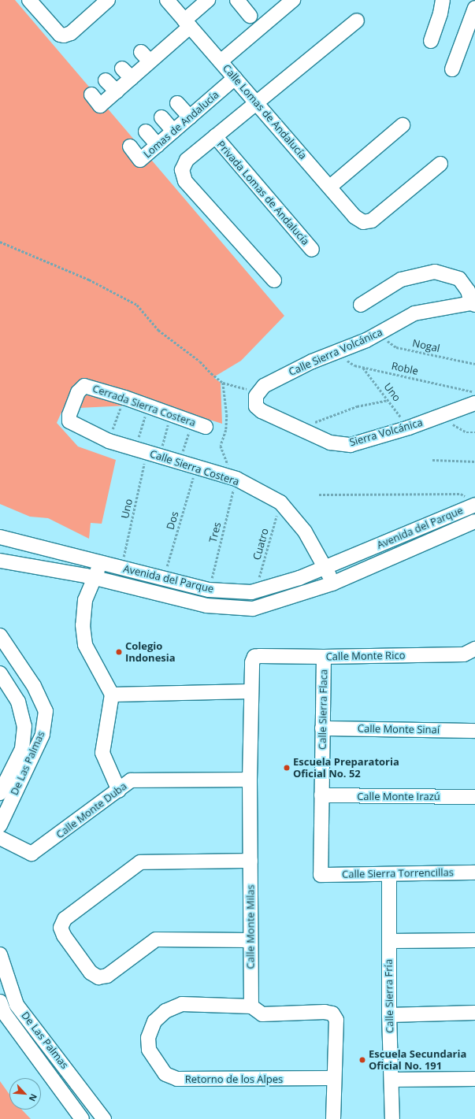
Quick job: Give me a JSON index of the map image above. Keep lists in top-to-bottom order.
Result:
{
  "streets": {
    "street": [
      "Calle Lomas de Andalucía",
      "Lomas de Andalucía",
      "Privada Lomas de Andalucía",
      "Calle Sierra Volcánica",
      "Cerrada Sierra Costera",
      "Sierra Volcánica",
      "Calle Sierra Costera",
      "Avenida del Parque",
      "Calle Monte Rico",
      "Calle Sierra Flaca",
      "Calle Monte Sinaí",
      "De Las Palmas",
      "Calle Monte Irazú",
      "Calle Monte Duba",
      "Calle Sierra Torrencillas",
      "Calle Monte Milas",
      "Calle Sierra Fría",
      "Retorno de los Alpes"
    ],
    "path": [
      "Nogal",
      "Roble",
      "Uno",
      "Dos",
      "Tres",
      "Cuatro"
    ]
  },
  "crossings": [
    ["Calle Lomas de Andalucía", "Lomas de Andalucía"],
    ["Calle Lomas de Andalucía", "Privada Lomas de Andalucía"],
    ["Nogal", "Calle Sierra Volcánica"],
    ["Calle Sierra Volcánica", "Roble"],
    ["Calle Sierra Volcánica", "Sierra Volcánica"],
    ["Roble", "Uno"],
    ["Uno", "Sierra Volcánica"],
    ["Uno", "Calle Sierra Costera"],
    ["Uno", "Avenida del Parque"],
    ["Cerrada Sierra Costera", "Calle Sierra Costera"],
    ["Calle Sierra Costera", "Dos"],
    ["Calle Sierra Costera", "Avenida del Parque"],
    ["Calle Sierra Costera", "Tres"],
    ["Calle Sierra Costera", "Cuatro"],
    ["Dos", "Avenida del Parque"],
    ["Avenida del Parque", "Tres"],
    ["Avenida del Parque", "Cuatro"],
    ["Calle Monte Rico", "Calle Sierra Flaca"],
    ["Calle Monte Rico", "Calle Monte Milas"],
    ["Calle Sierra Flaca", "Calle Monte Sinaí"],
    ["Calle Sierra Flaca", "Calle Monte Irazú"],
    ["Calle Sierra Flaca", "Calle Sierra Torrencillas"],
    ["Calle Monte Duba", "Calle Monte Milas"],
    ["Calle Sierra Torrencillas", "Calle Sierra Fría"],
    ["Calle Monte Milas", "Retorno de los Alpes"]
  ],
  "places": ["Colegio Indonesia", "Escuela Preparatoria Oficial No. 52", "Escuela Secundaria Oficial No. 191"],
  "north": "bottom right"
}
